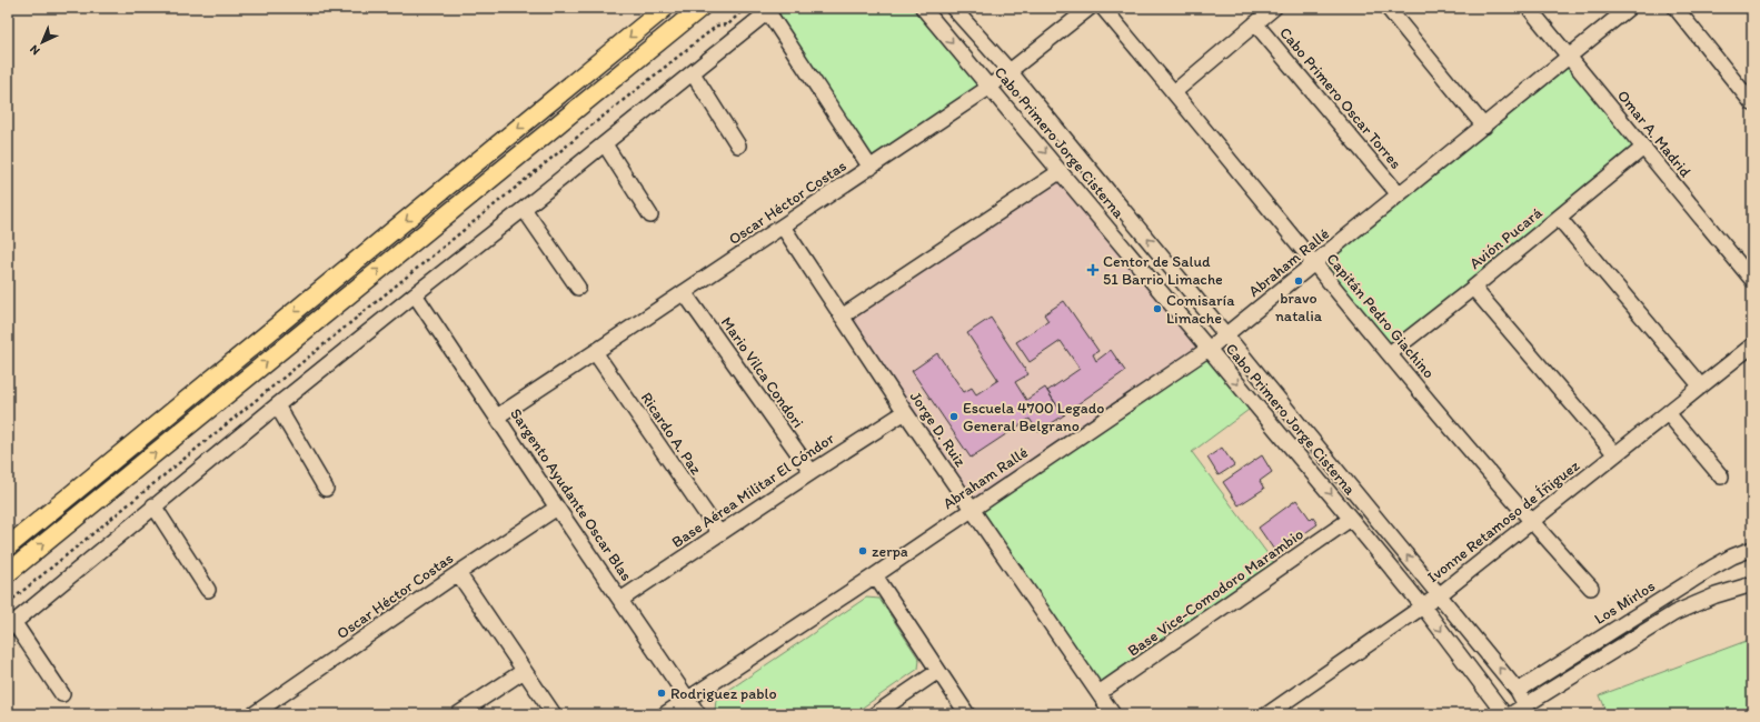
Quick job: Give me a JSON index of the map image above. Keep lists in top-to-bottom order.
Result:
{
  "streets": {
    "street": [
      "Cabo Primero Oscar Torres",
      "Omar A. Madrid",
      "Cabo Primero Jorge Cisterna",
      "Oscar Héctor Costas",
      "Avión Pucará",
      "Abraham Rallé",
      "Capitán Pedro Giachino",
      "Mario Vilca Condori",
      "Jorge D. Ruiz",
      "Ricardo A. Paz",
      "Base Aérea Militar El Cóndor",
      "Sargento Ayudante Oscar Blas",
      "Ivonne Retamoso de Íñiguez",
      "Base Vice-Comodoro Marambio",
      "Los Mirlos"
    ]
  },
  "crossings": [
    ["Cabo Primero Oscar Torres", "Abraham Rallé"],
    ["Omar A. Madrid", "Avión Pucará"],
    ["Omar A. Madrid", "Abraham Rallé"],
    ["Cabo Primero Jorge Cisterna", "Oscar Héctor Costas"],
    ["Cabo Primero Jorge Cisterna", "Abraham Rallé"],
    ["Cabo Primero Jorge Cisterna", "Ivonne Retamoso de Íñiguez"],
    ["Cabo Primero Jorge Cisterna", "Base Vice-Comodoro Marambio"],
    ["Cabo Primero Jorge Cisterna", "Los Mirlos"],
    ["Oscar Héctor Costas", "Mario Vilca Condori"],
    ["Oscar Héctor Costas", "Jorge D. Ruiz"],
    ["Oscar Héctor Costas", "Ricardo A. Paz"],
    ["Oscar Héctor Costas", "Sargento Ayudante Oscar Blas"],
    ["Avión Pucará", "Capitán Pedro Giachino"],
    ["Abraham Rallé", "Capitán Pedro Giachino"],
    ["Abraham Rallé", "Jorge D. Ruiz"],
    ["Abraham Rallé", "Sargento Ayudante Oscar Blas"],
    ["Capitán Pedro Giachino", "Ivonne Retamoso de Íñiguez"],
    ["Mario Vilca Condori", "Base Aérea Militar El Cóndor"],
    ["Jorge D. Ruiz", "Base Aérea Militar El Cóndor"],
    ["Jorge D. Ruiz", "Base Vice-Comodoro Marambio"],
    ["Ricardo A. Paz", "Base Aérea Militar El Cóndor"],
    ["Base Aérea Militar El Cóndor", "Sargento Ayudante Oscar Blas"]
  ],
  "places": {
    "health": ["Centor de Salud 51 Barrio Limache"],
    "other": [
      "bravo natalia",
      "Comisaría Limache",
      "Escuela 4700 Legado General Belgrano",
      "zerpa",
      "Rodriguez pablo"
    ]
  },
  "north": "bottom left"
}
